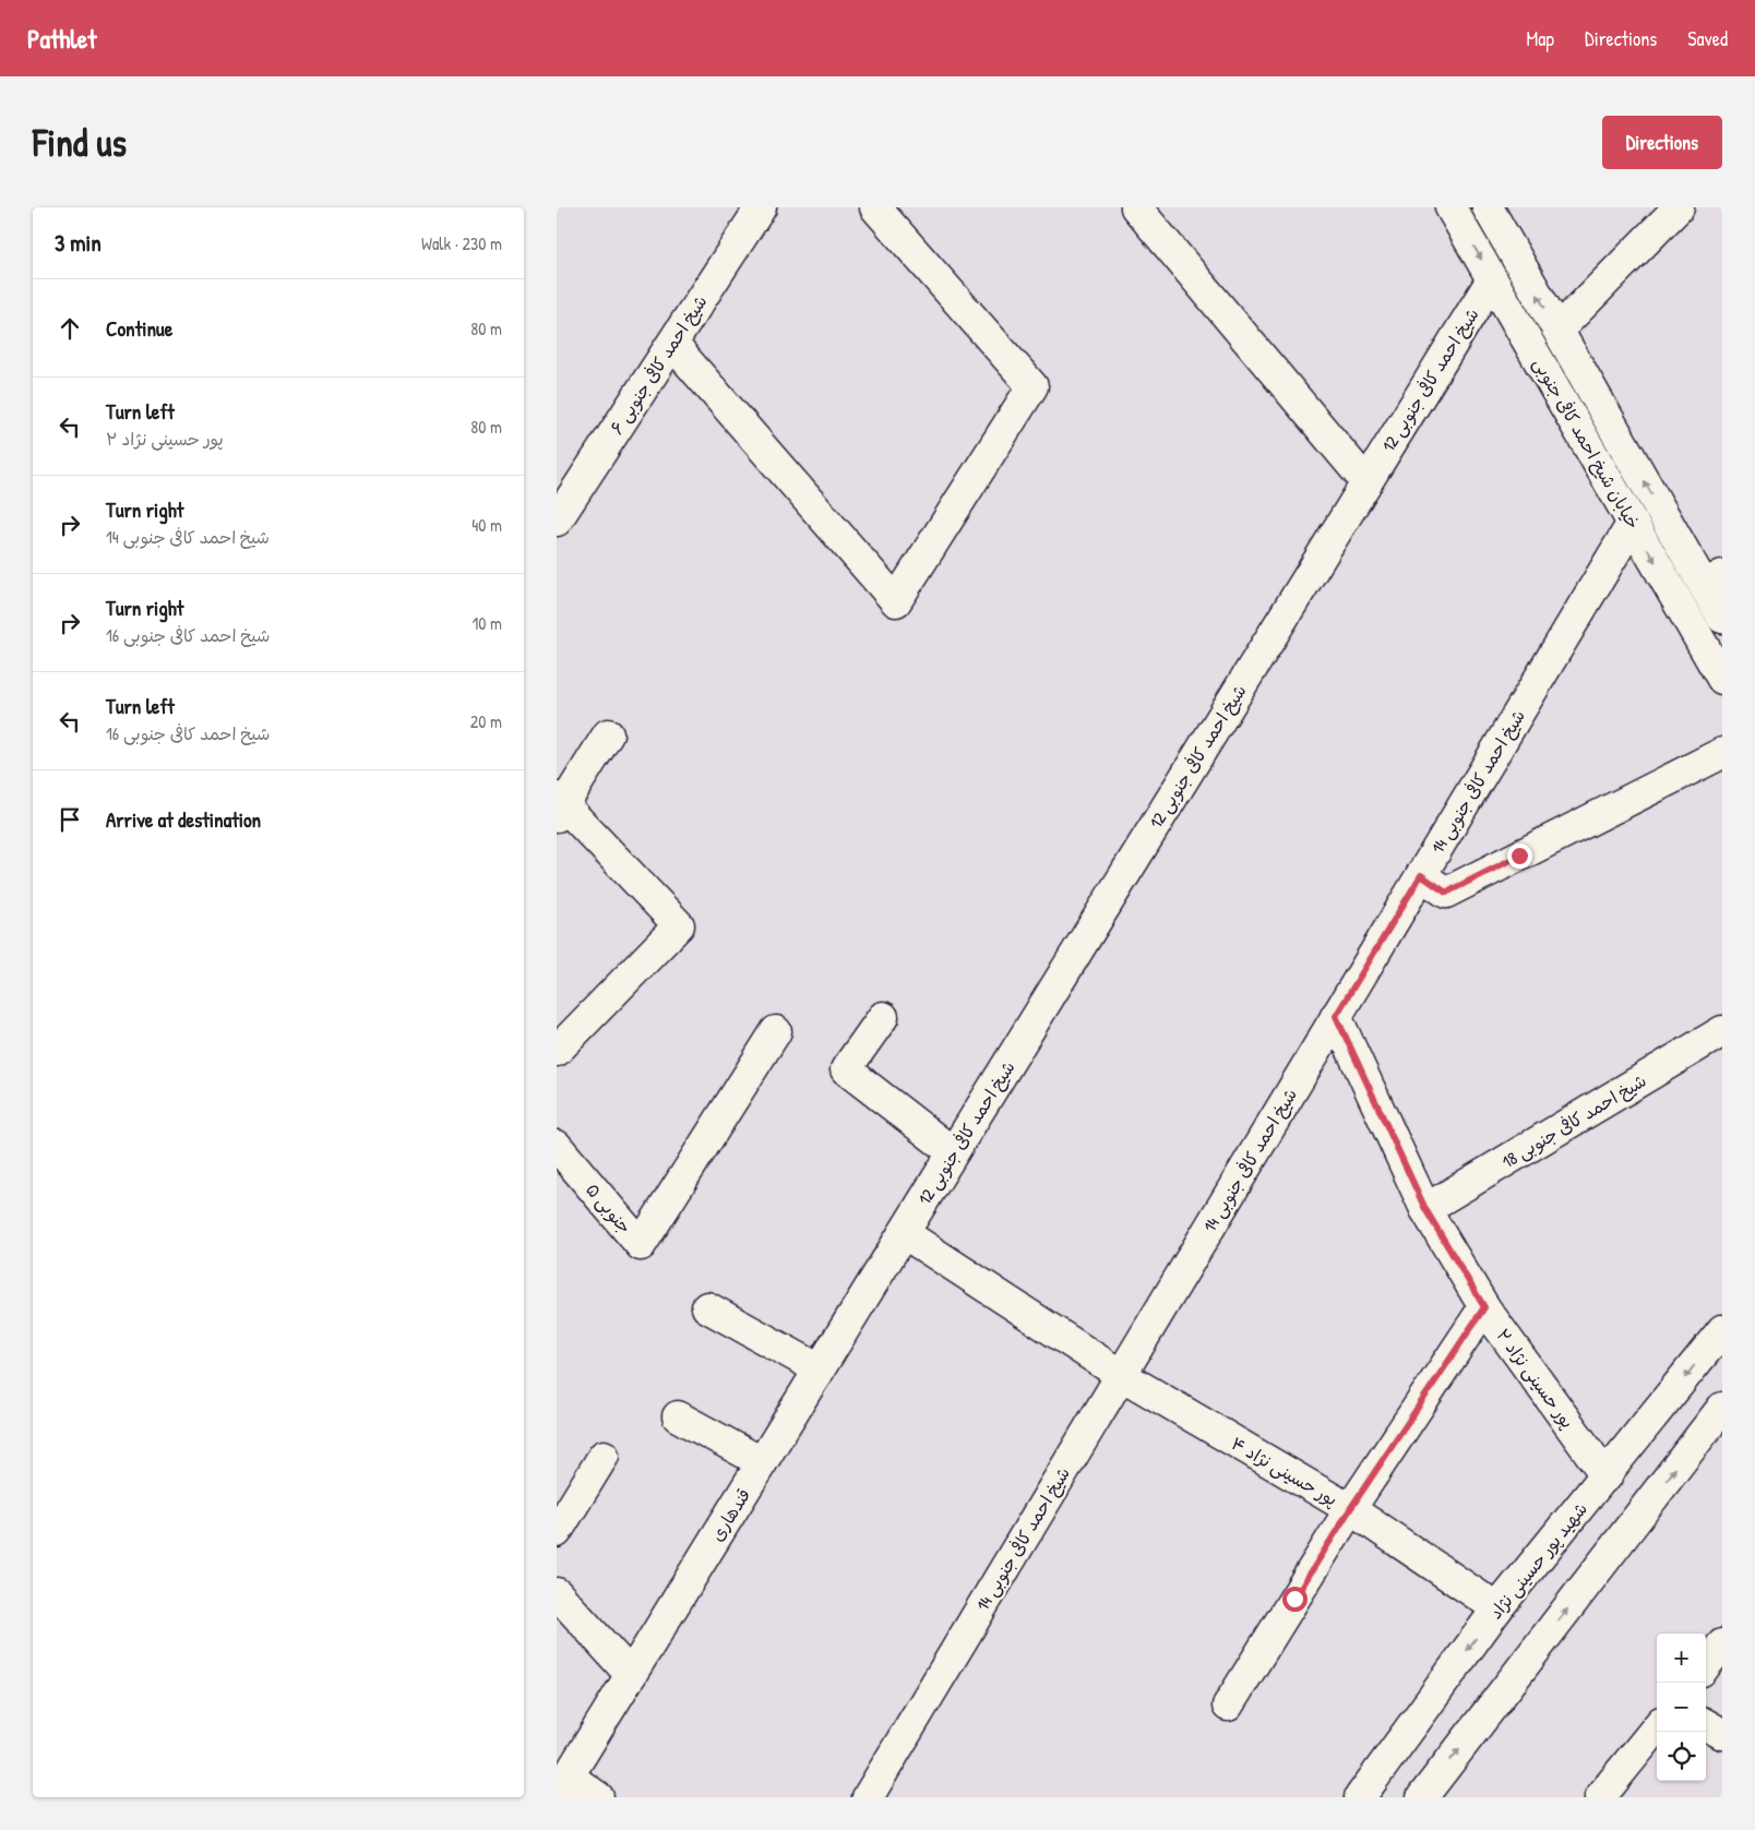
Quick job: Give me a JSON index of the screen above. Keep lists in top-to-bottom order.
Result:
{
  "streets": {
    "street": [
      "شیخ احمد کافی جنوبی ۶",
      "شیخ احمد کافی جنوبی 12",
      "خیابان شیخ احمد کافی جنوبی",
      "شیخ احمد کافی جنوبی 14",
      "شیخ احمد کافی جنوبی 18",
      "جنوبی ۵",
      "پور حسینی نژاد ۲",
      "پور حسینی نژاد ۴",
      "قندهاری",
      "شهید پور حسینی نژاد"
    ]
  },
  "crossings": [
    ["شیخ احمد کافی جنوبی 12", "خیابان شیخ احمد کافی جنوبی"],
    ["شیخ احمد کافی جنوبی 12", "پور حسینی نژاد ۴"],
    ["شیخ احمد کافی جنوبی 12", "قندهاری"],
    ["خیابان شیخ احمد کافی جنوبی", "شیخ احمد کافی جنوبی 14"],
    ["شیخ احمد کافی جنوبی 14", "پور حسینی نژاد ۲"],
    ["شیخ احمد کافی جنوبی 14", "پور حسینی نژاد ۴"],
    ["شیخ احمد کافی جنوبی 18", "پور حسینی نژاد ۲"],
    ["پور حسینی نژاد ۲", "شهید پور حسینی نژاد"],
    ["پور حسینی نژاد ۴", "قندهاری"],
    ["پور حسینی نژاد ۴", "شهید پور حسینی نژاد"]
  ],
  "page": {
    "header": "Pathlet",
    "nav": ["Map", "Directions", "Saved"],
    "buttons": "Directions",
    "title": "Find us",
    "heading": ["3 min", "Walk · 230 m"],
    "list": [
      ["Continue", "80 m"],
      ["Turn left", "پور حسینی نژاد ۲", "80 m"],
      ["Turn right", "شیخ احمد کافی جنوبی 14", "40 m"],
      ["Turn right", "شیخ احمد کافی جنوبی 16", "10 m"],
      ["Turn left", "شیخ احمد کافی جنوبی 16", "20 m"],
      "Arrive at destination"
    ],
    "map_buttons": ["+", "−"]
  }
}
